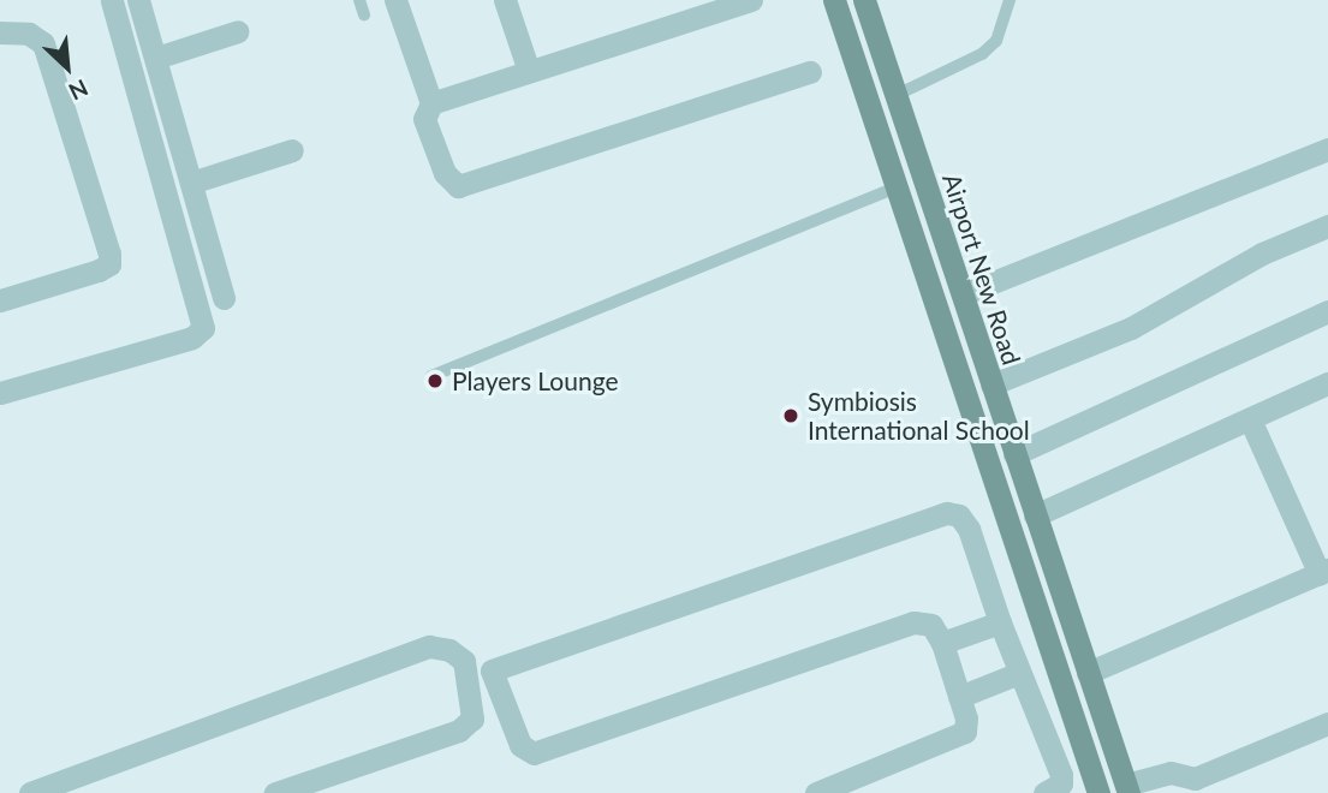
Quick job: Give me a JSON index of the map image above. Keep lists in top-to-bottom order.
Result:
{
  "streets": {
    "main road": ["Airport New Road"]
  },
  "places": ["Players Lounge", "Symbiosis International School"],
  "north": "bottom right"
}
